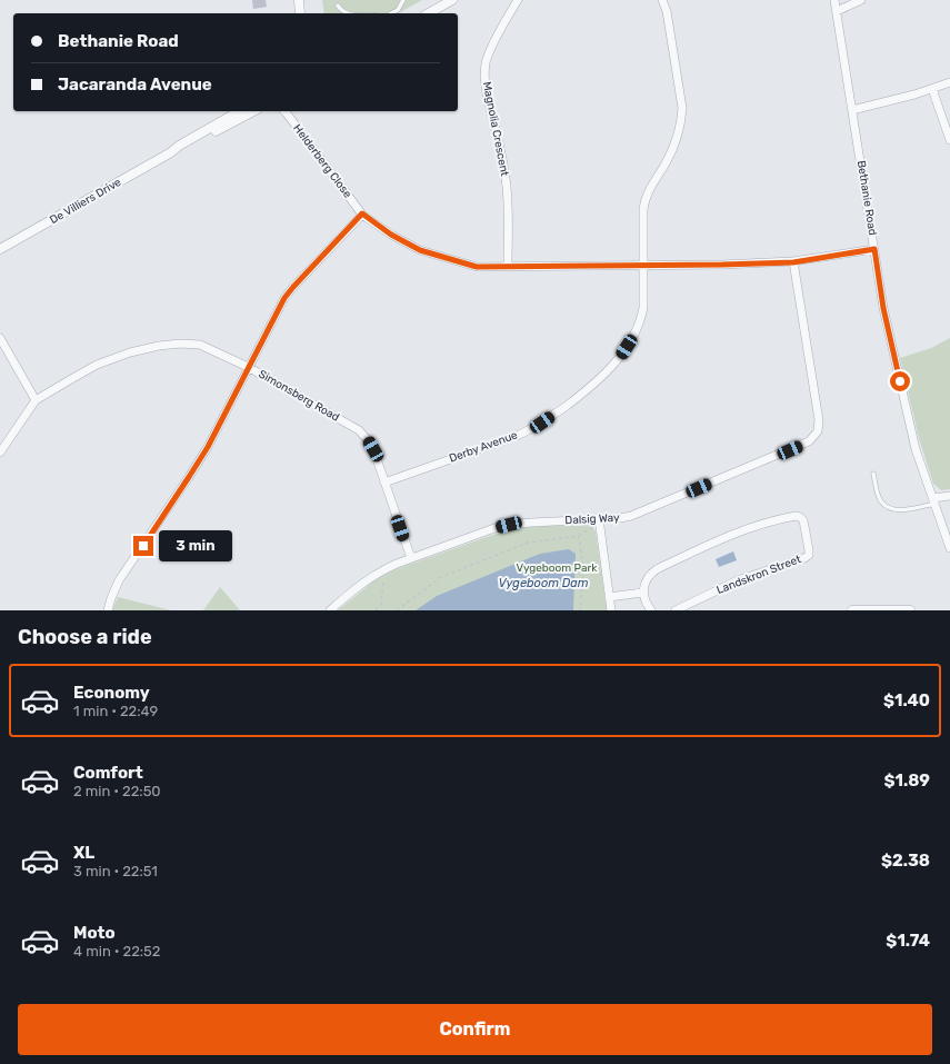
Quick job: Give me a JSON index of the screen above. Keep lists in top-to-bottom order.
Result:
{
  "streets": {
    "street": [
      "Magnolia Crescent",
      "Helderberg Close",
      "Bethanie Road",
      "De Villiers Drive",
      "Simonsberg Road",
      "Derby Avenue",
      "Dalsig Way",
      "Landskron Street"
    ]
  },
  "crossings": [
    ["Magnolia Crescent", "Helderberg Close"],
    ["Helderberg Close", "Bethanie Road"],
    ["Helderberg Close", "Derby Avenue"],
    ["Helderberg Close", "Dalsig Way"],
    ["Simonsberg Road", "Derby Avenue"],
    ["Simonsberg Road", "Dalsig Way"]
  ],
  "water": ["Vygeboom Dam"],
  "parks": ["Vygeboom Park"],
  "page": {
    "banner": ["Bethanie Road", "Jacaranda Avenue"],
    "bubble": "3 min",
    "heading": "Choose a ride",
    "list": [
      {
        "name": "Economy",
        "note": "1 min · 22:49",
        "value": "$1.40"
      },
      {
        "name": "Comfort",
        "note": "2 min · 22:50",
        "value": "$1.89"
      },
      {
        "name": "XL",
        "note": "3 min · 22:51",
        "value": "$2.38"
      },
      {
        "name": "Moto",
        "note": "4 min · 22:52",
        "value": "$1.74"
      }
    ],
    "buttons": "Confirm"
  }
}
